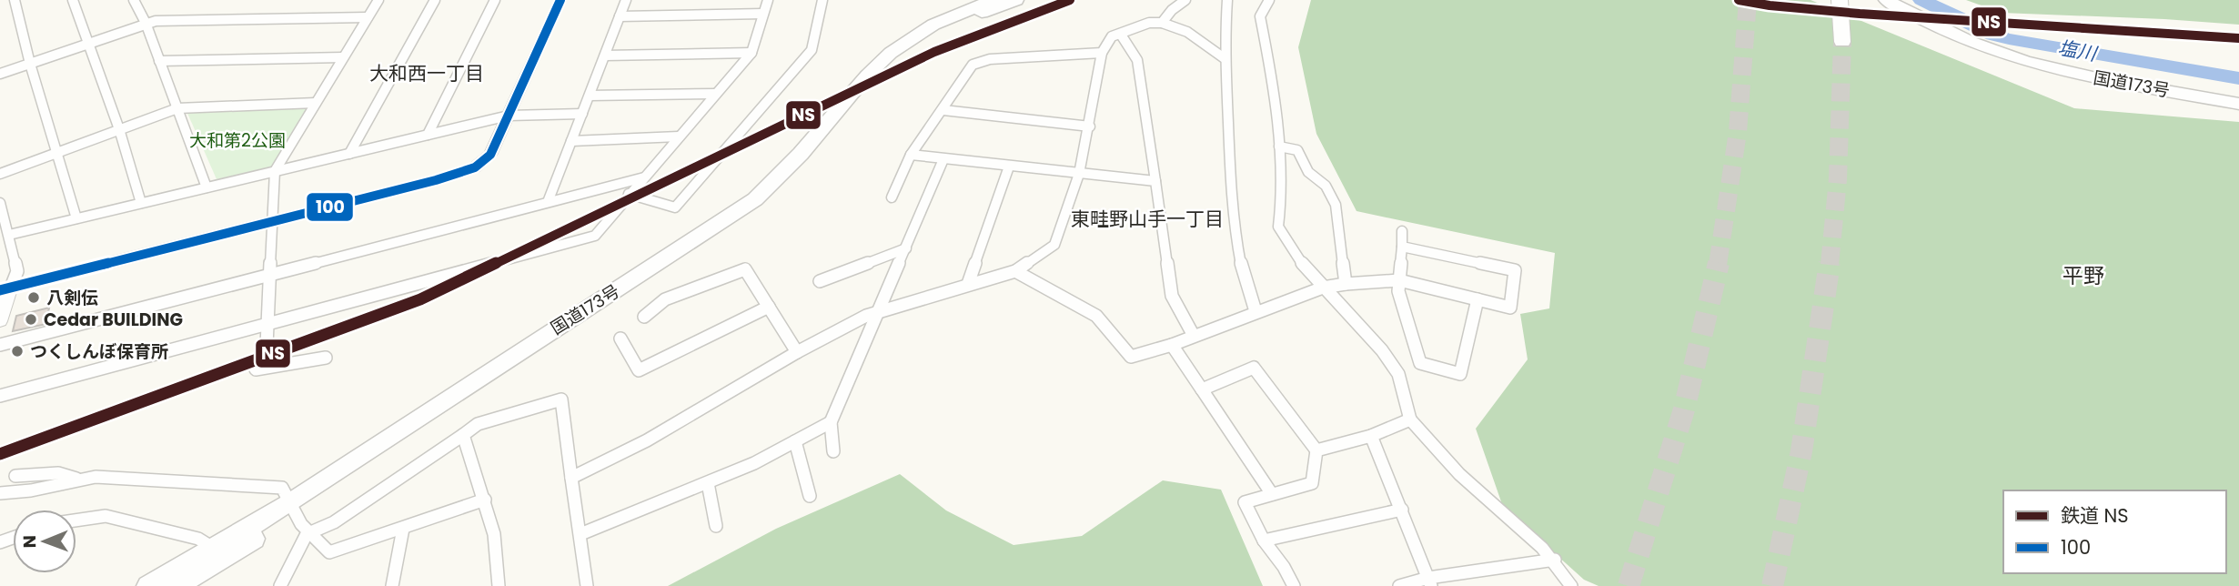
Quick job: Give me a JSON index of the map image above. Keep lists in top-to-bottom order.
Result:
{
  "streets": {
    "highway": ["国道173号"]
  },
  "districts": ["大和西一丁目", "東畦野山手一丁目", "平野"],
  "water": ["塩川"],
  "parks": ["大和第2公園"],
  "places": ["八剣伝", "Cedar BUILDING", "つくしんぼ保育所"],
  "lines": ["rail line NS", "transit line 100"],
  "legend": ["鉄道 NS", "100"],
  "north": "left"
}
